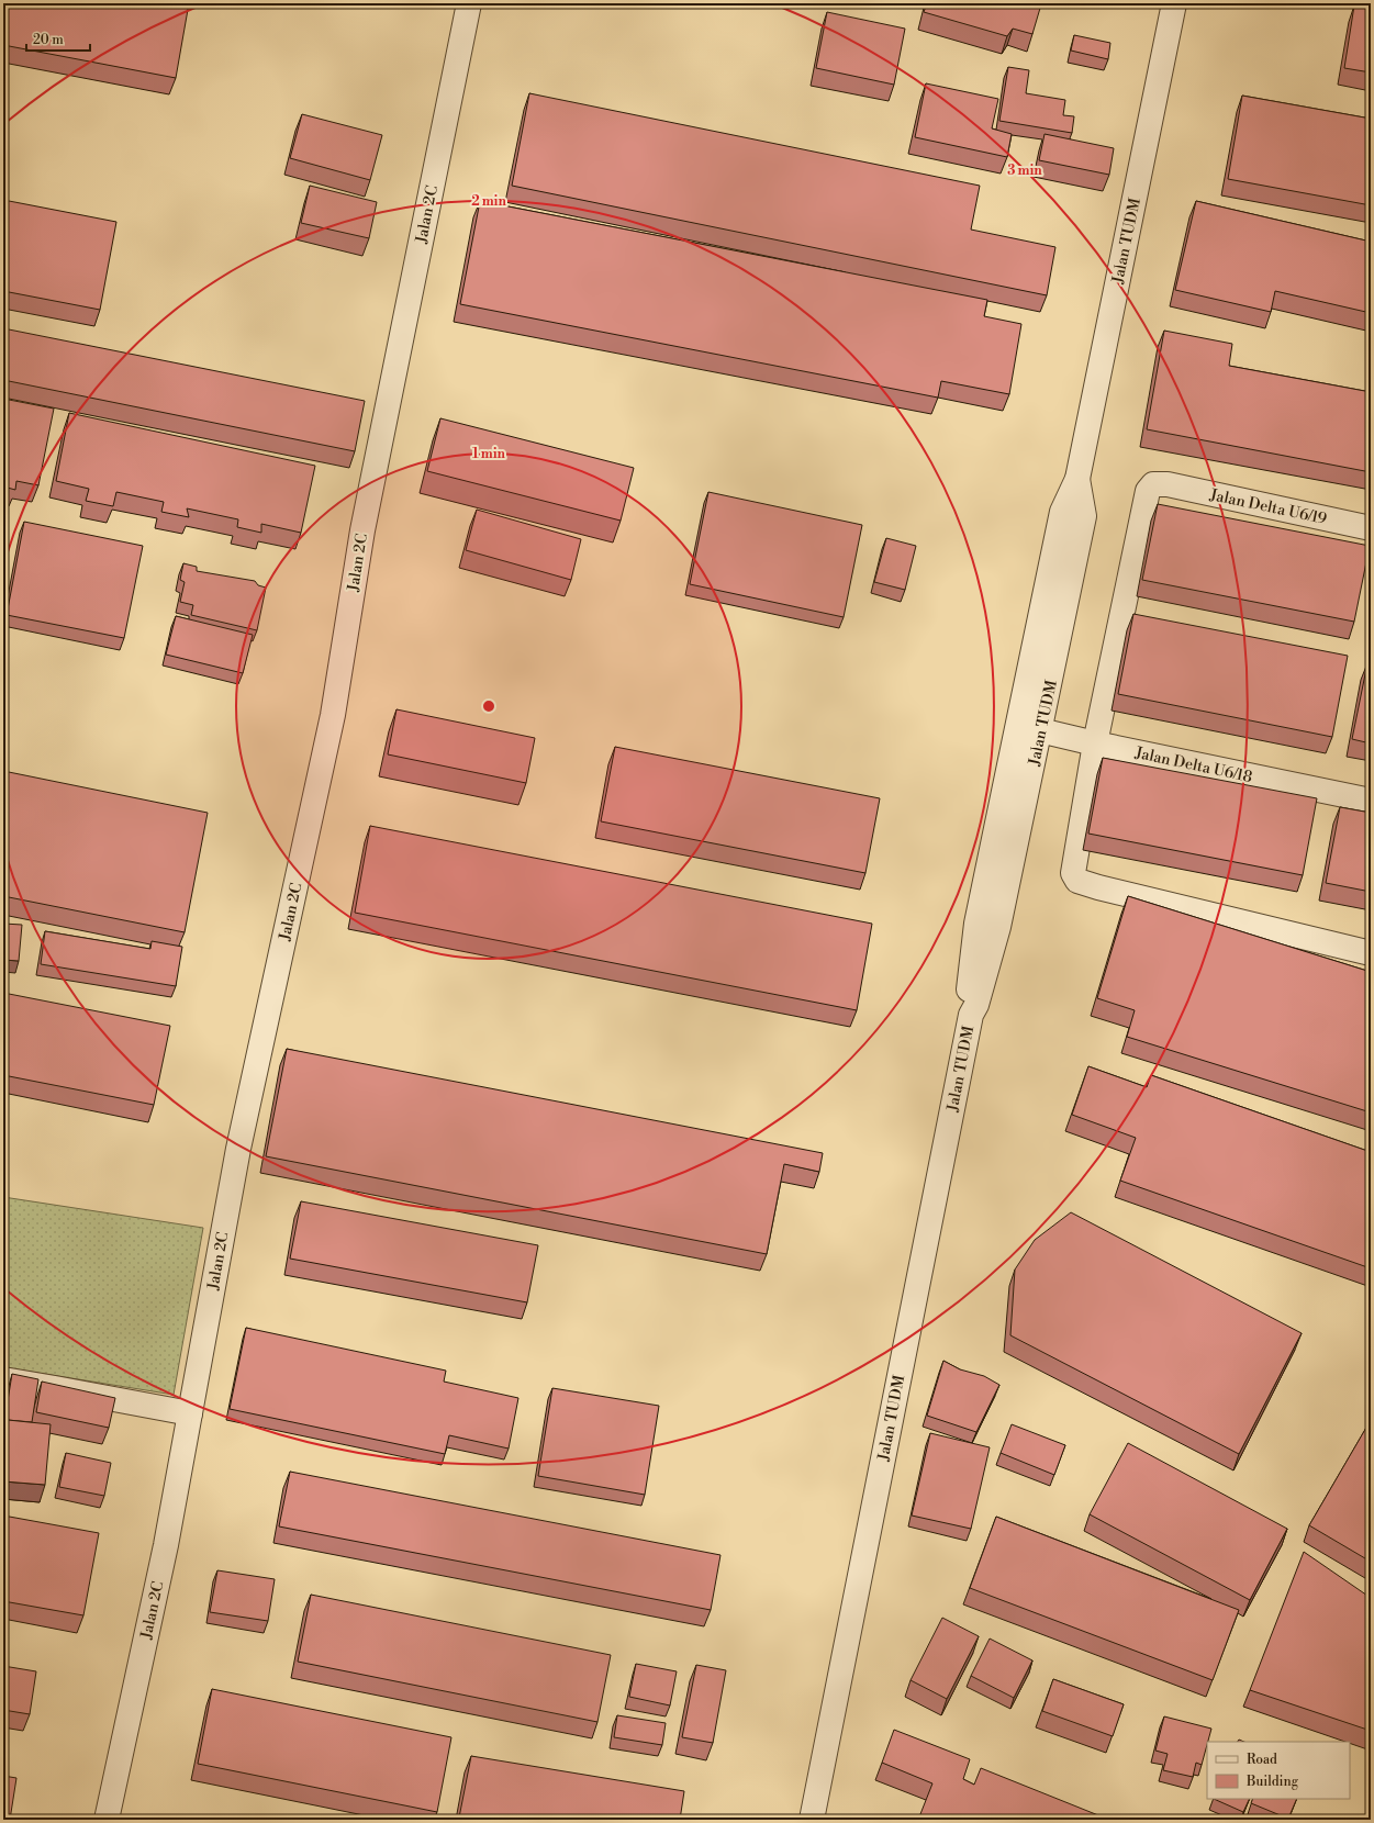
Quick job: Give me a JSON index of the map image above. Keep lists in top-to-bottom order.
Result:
{
  "streets": {
    "street": [
      "Jalan 2C",
      "Jalan TUDM",
      "Jalan Delta U6/19",
      "Jalan Delta U6/18"
    ]
  },
  "crossings": [
    ["Jalan TUDM", "Jalan Delta U6/18"],
    ["Jalan Delta U6/19", "Jalan Delta U6/18"]
  ],
  "legend": ["Road", "Building"],
  "scale_bar": "20 m",
  "rings": ["3 min", "2 min", "1 min"]
}
